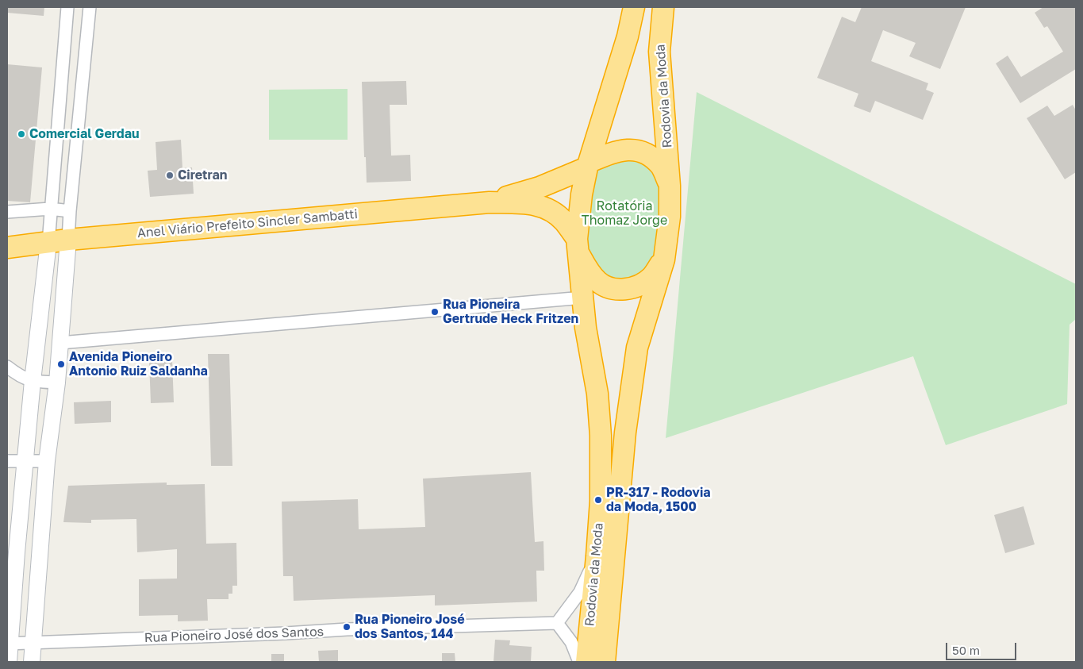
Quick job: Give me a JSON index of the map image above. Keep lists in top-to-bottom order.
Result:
{
  "streets": {
    "highway": ["Rodovia da Moda", "Anel Viário Prefeito Sincler Sambatti"],
    "street": ["Rua Pioneiro José dos Santos"]
  },
  "crossings": [
    ["Rodovia da Moda", "Anel Viário Prefeito Sincler Sambatti"]
  ],
  "parks": ["Rotatória Thomaz Jorge"],
  "places": [
    "Comercial Gerdau",
    "Ciretran",
    "Rua Pioneira Gertrude Heck Fritzen",
    "Avenida Pioneiro Antonio Ruiz Saldanha",
    "PR-317 - Rodovia da Moda, 1500",
    "Rua Pioneiro José dos Santos, 144"
  ],
  "scale_bar": "50 m"
}
